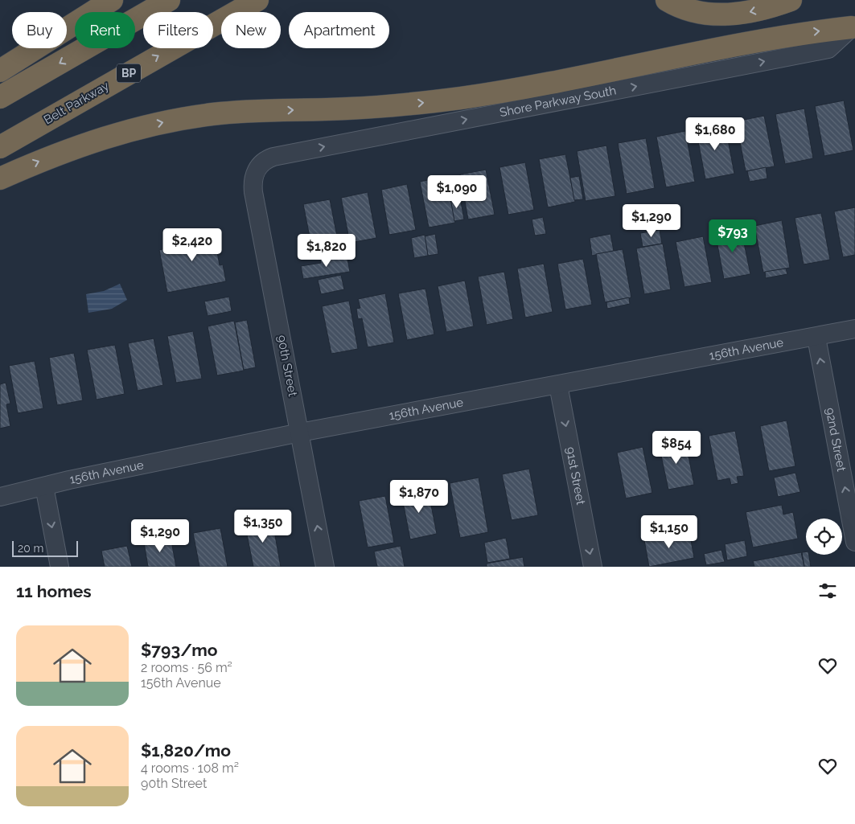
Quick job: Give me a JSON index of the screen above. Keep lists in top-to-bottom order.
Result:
{
  "streets": {
    "highway": ["BP", "Belt Parkway"],
    "street": [
      "Shore Parkway South",
      "156th Avenue",
      "90th Street",
      "92nd Street",
      "91st Street"
    ]
  },
  "crossings": [
    ["Shore Parkway South", "90th Street"],
    ["156th Avenue", "90th Street"],
    ["156th Avenue", "92nd Street"],
    ["156th Avenue", "91st Street"]
  ],
  "one_way": ["Shore Parkway South", "92nd Street", "91st Street"],
  "scale_bar": "20 m",
  "page": {
    "chip": [
      "Buy",
      "Rent",
      "Filters",
      "New",
      "Apartment"
    ],
    "price": [
      "$1,680",
      "$1,090",
      "$1,290",
      "$793",
      "$2,420",
      "$1,820",
      "$854",
      "$1,870",
      "$1,350",
      "$1,150",
      "$1,290"
    ],
    "scale": "20 m",
    "heading": "11 homes",
    "list": [
      {
        "name": "$793/mo",
        "note": "2 rooms · 56 m² · 156th Avenue"
      },
      {
        "name": "$1,820/mo",
        "note": "4 rooms · 108 m² · 90th Street"
      }
    ]
  }
}
